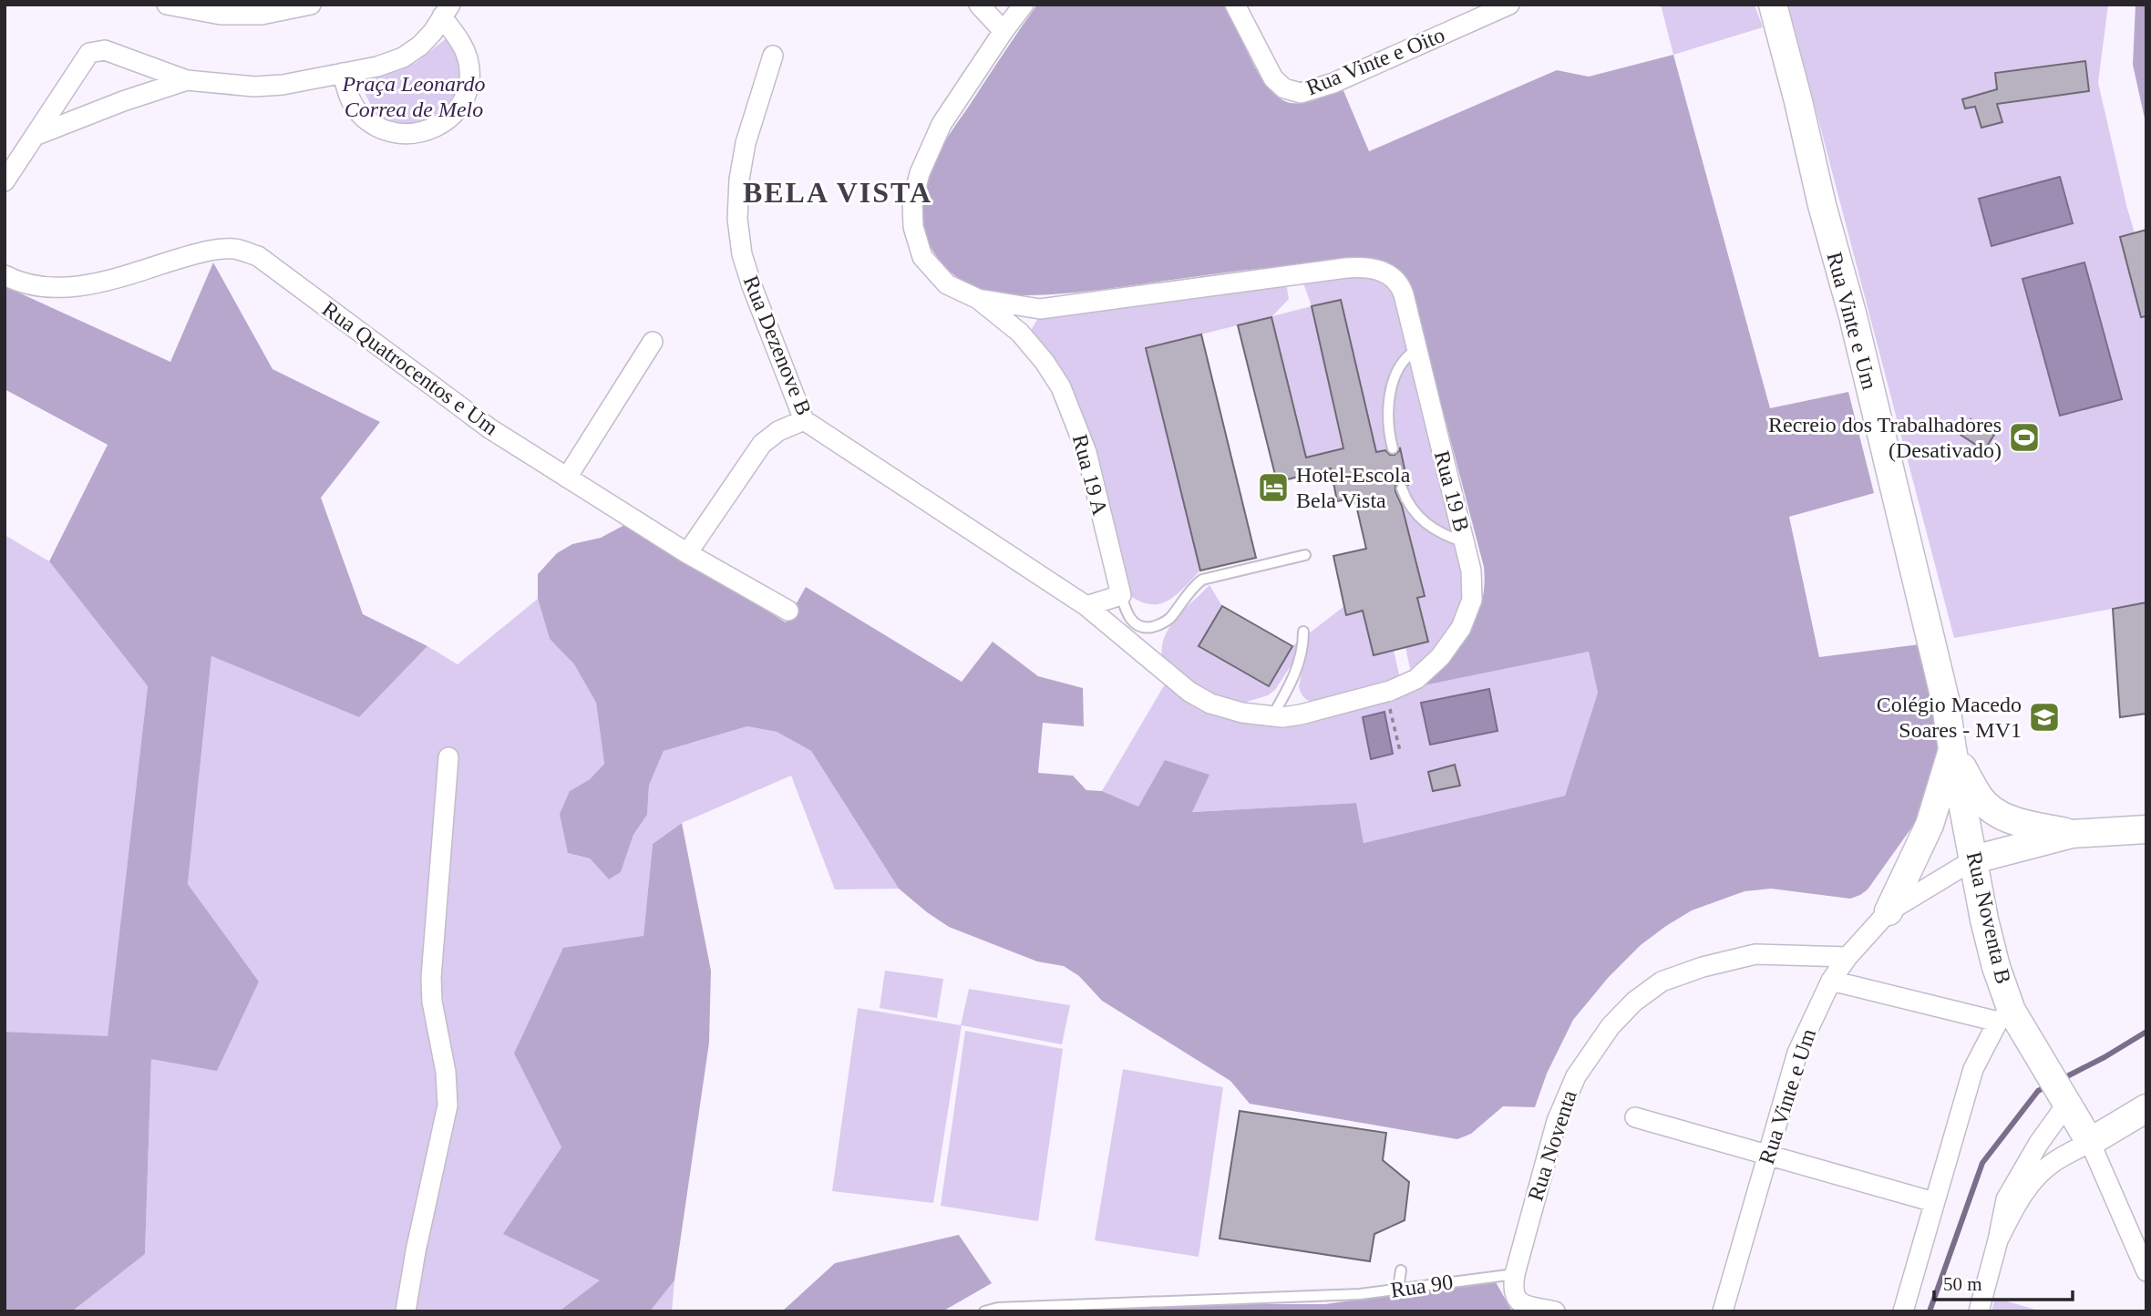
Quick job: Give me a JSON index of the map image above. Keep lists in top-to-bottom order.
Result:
{
  "streets": {
    "street": [
      "Rua Vinte e Oito",
      "Rua Vinte e Um",
      "Rua Dezenove B",
      "Rua Quatrocentos e Um",
      "Rua 19 A",
      "Rua 19 B",
      "Rua Noventa B",
      "Rua Noventa"
    ],
    "lane": ["Rua 90"]
  },
  "crossings": [
    ["Rua Vinte e Um", "Rua Noventa B"],
    ["Rua Vinte e Um", "Rua Noventa"],
    ["Rua Dezenove B", "Rua 19 B"],
    ["Rua 19 A", "Rua 19 B"],
    ["Rua Noventa", "Rua 90"]
  ],
  "districts": ["BELA VISTA"],
  "parks": ["Praça Leonardo Correa de Melo"],
  "places": {
    "sports": ["Recreio dos Trabalhadores (Desativado)"],
    "hotel": ["Hotel-Escola Bela Vista"],
    "school or university": ["Colégio Macedo Soares - MV1"]
  },
  "scale_bar": "50 m"
}
